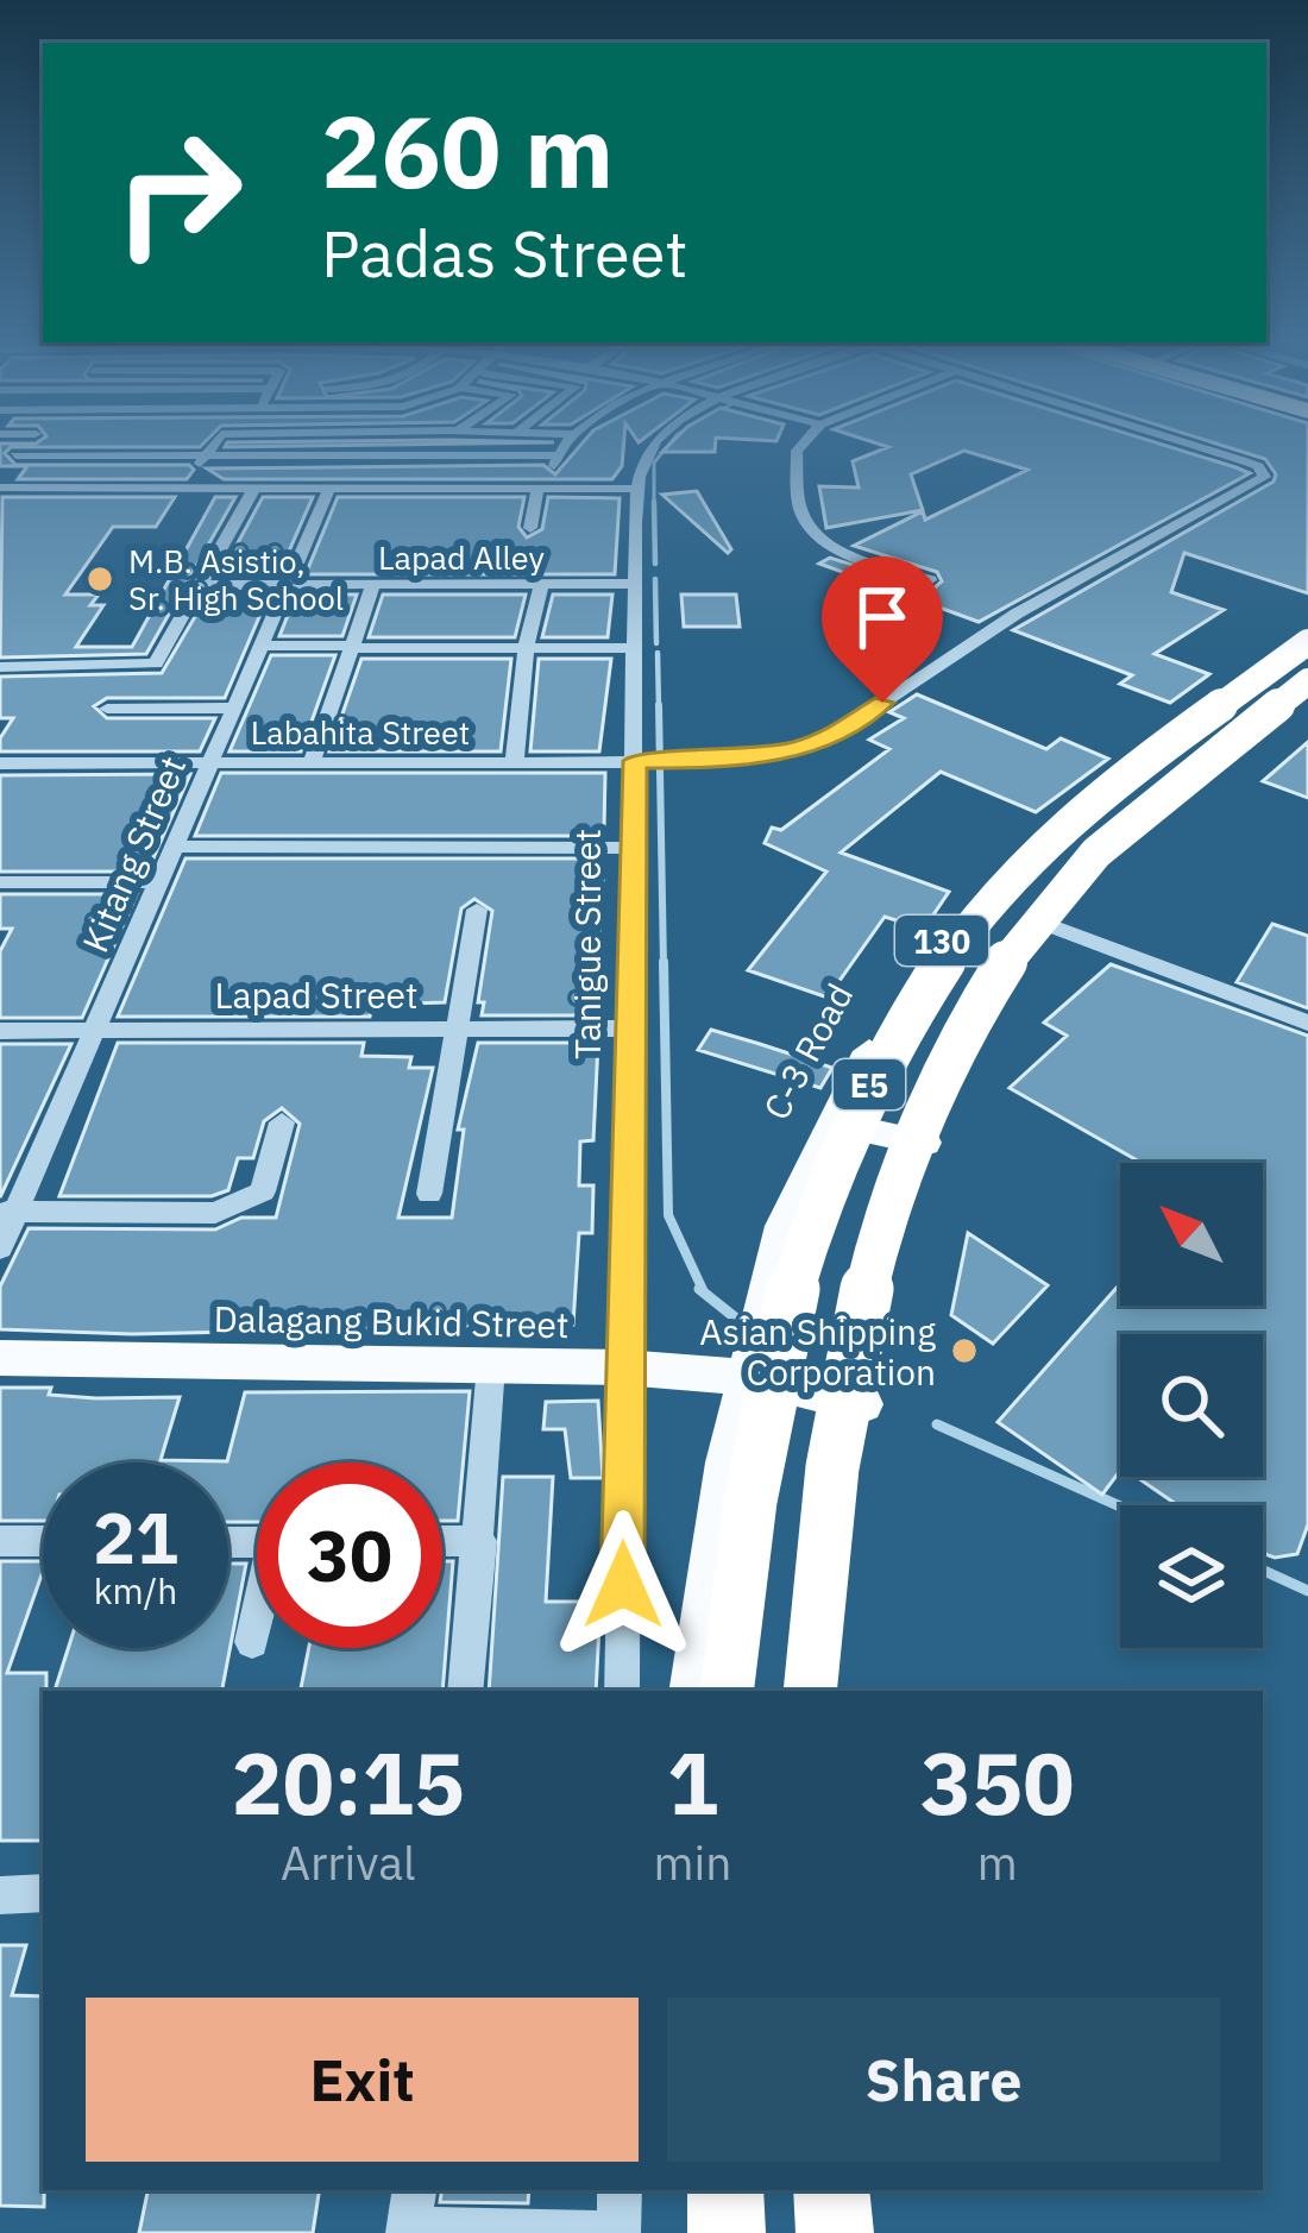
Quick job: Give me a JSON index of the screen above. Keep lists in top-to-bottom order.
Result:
{
  "streets": {
    "highway": ["E5"],
    "main road": ["130", "C-3 Road", "Dalagang Bukid Street"],
    "street": [
      "Lapad Alley",
      "Labahita Street",
      "Kitang Street",
      "Tanigue Street",
      "Lapad Street"
    ]
  },
  "crossings": [
    ["Lapad Alley", "Kitang Street"],
    ["Lapad Alley", "Tanigue Street"],
    ["Labahita Street", "Kitang Street"],
    ["Labahita Street", "Tanigue Street"],
    ["Kitang Street", "Lapad Street"],
    ["130", "E5"],
    ["130", "Dalagang Bukid Street"],
    ["Tanigue Street", "Lapad Street"],
    ["Tanigue Street", "Dalagang Bukid Street"],
    ["C-3 Road", "Dalagang Bukid Street"]
  ],
  "places": ["M.B. Asistio, Sr. High School", "Asian Shipping Corporation"],
  "north": "top left",
  "page": {
    "turn": ["260 m", "Padas Street"],
    "speed": "21 km/h",
    "limit": "30",
    "eta": [
      "20:15",
      "Arrival",
      "1",
      "min",
      "350",
      "m"
    ],
    "buttons": ["Exit", "Share"]
  }
}
